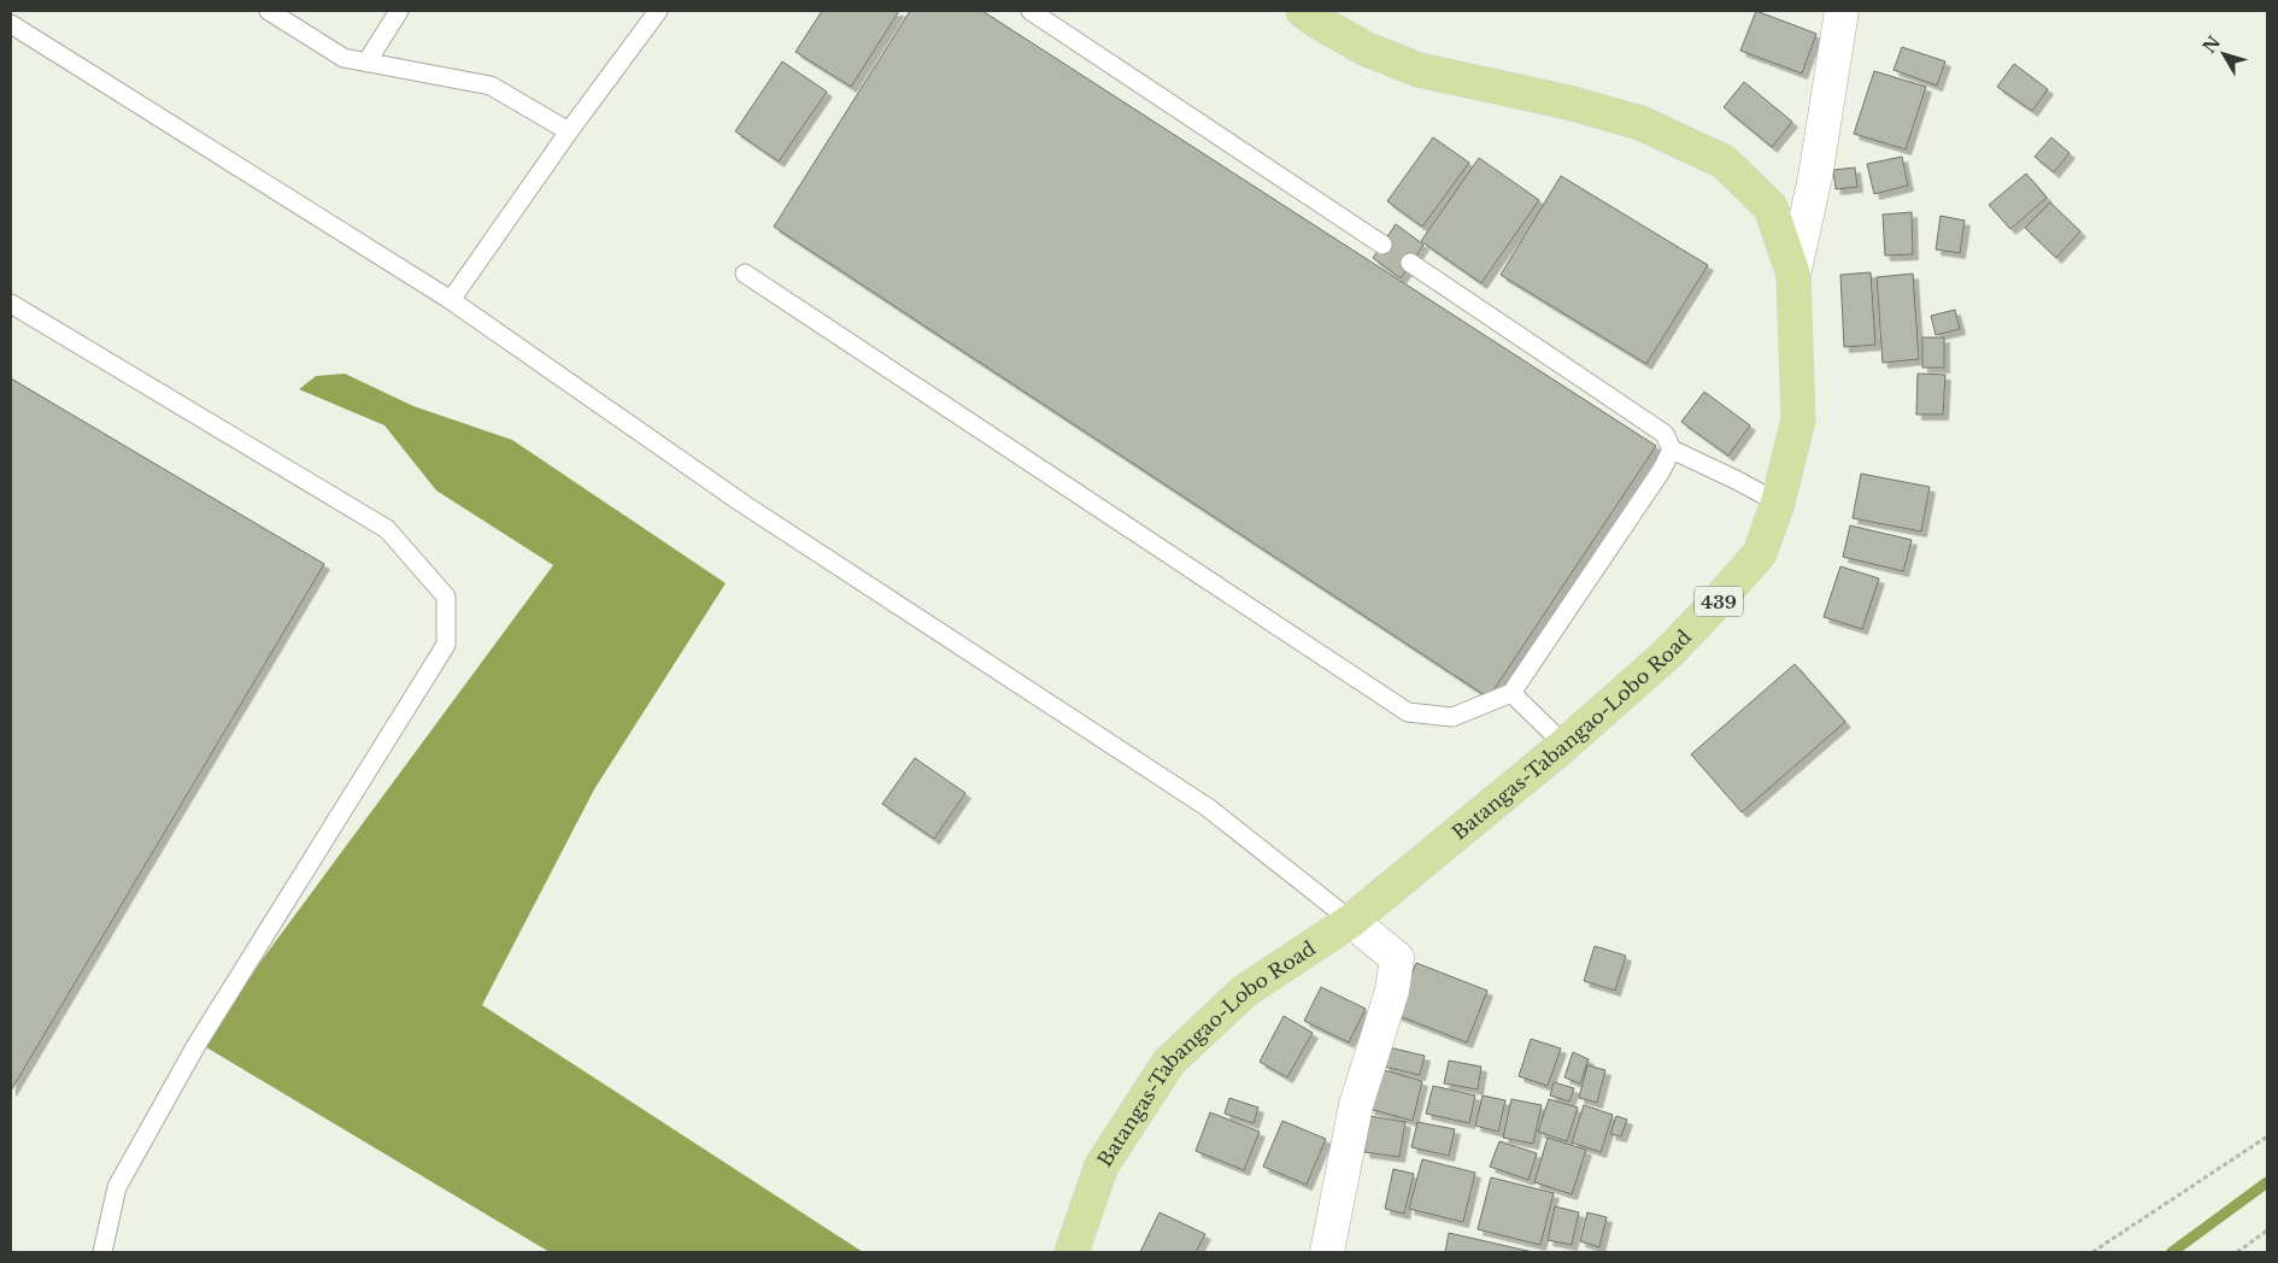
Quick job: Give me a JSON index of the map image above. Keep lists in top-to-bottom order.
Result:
{
  "streets": {
    "main road": ["439", "Batangas-Tabangao-Lobo Road"]
  },
  "north": "top left"
}
